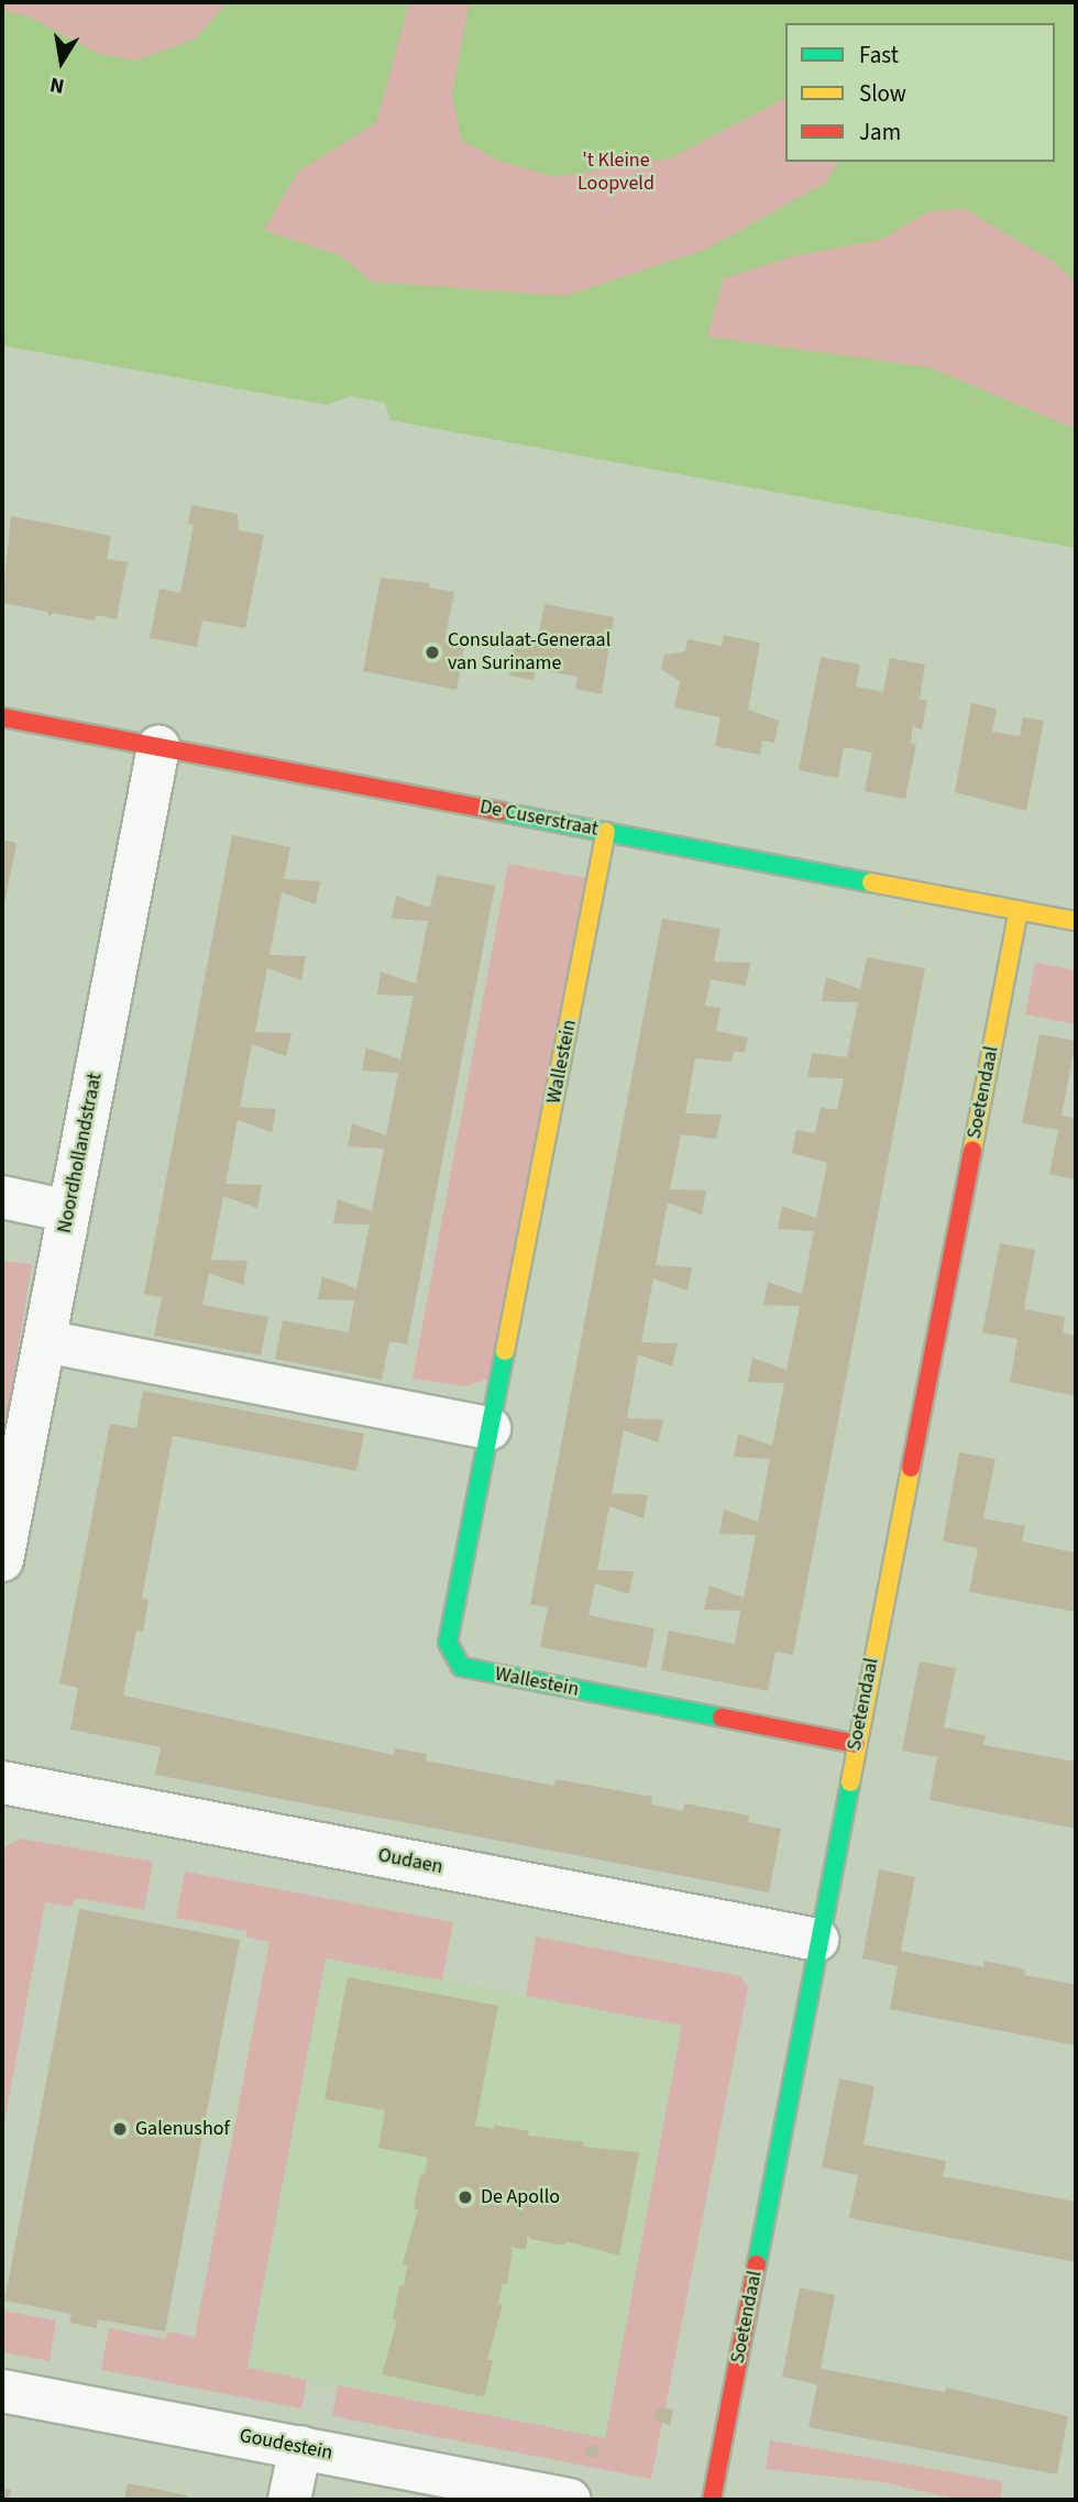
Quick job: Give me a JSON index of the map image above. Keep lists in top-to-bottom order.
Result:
{
  "streets": {
    "street": [
      "De Cuserstraat",
      "Wallestein",
      "Soetendaal",
      "Noordhollandstraat",
      "Oudaen",
      "Goudestein"
    ]
  },
  "crossings": [
    ["De Cuserstraat", "Wallestein"],
    ["De Cuserstraat", "Soetendaal"],
    ["De Cuserstraat", "Noordhollandstraat"],
    ["Wallestein", "Soetendaal"],
    ["Soetendaal", "Oudaen"]
  ],
  "parks": ["'t Kleine Loopveld"],
  "places": ["Consulaat-Generaal van Suriname", "Galenushof", "De Apollo"],
  "legend": ["Fast", "Slow", "Jam"],
  "north": "bottom"
}
